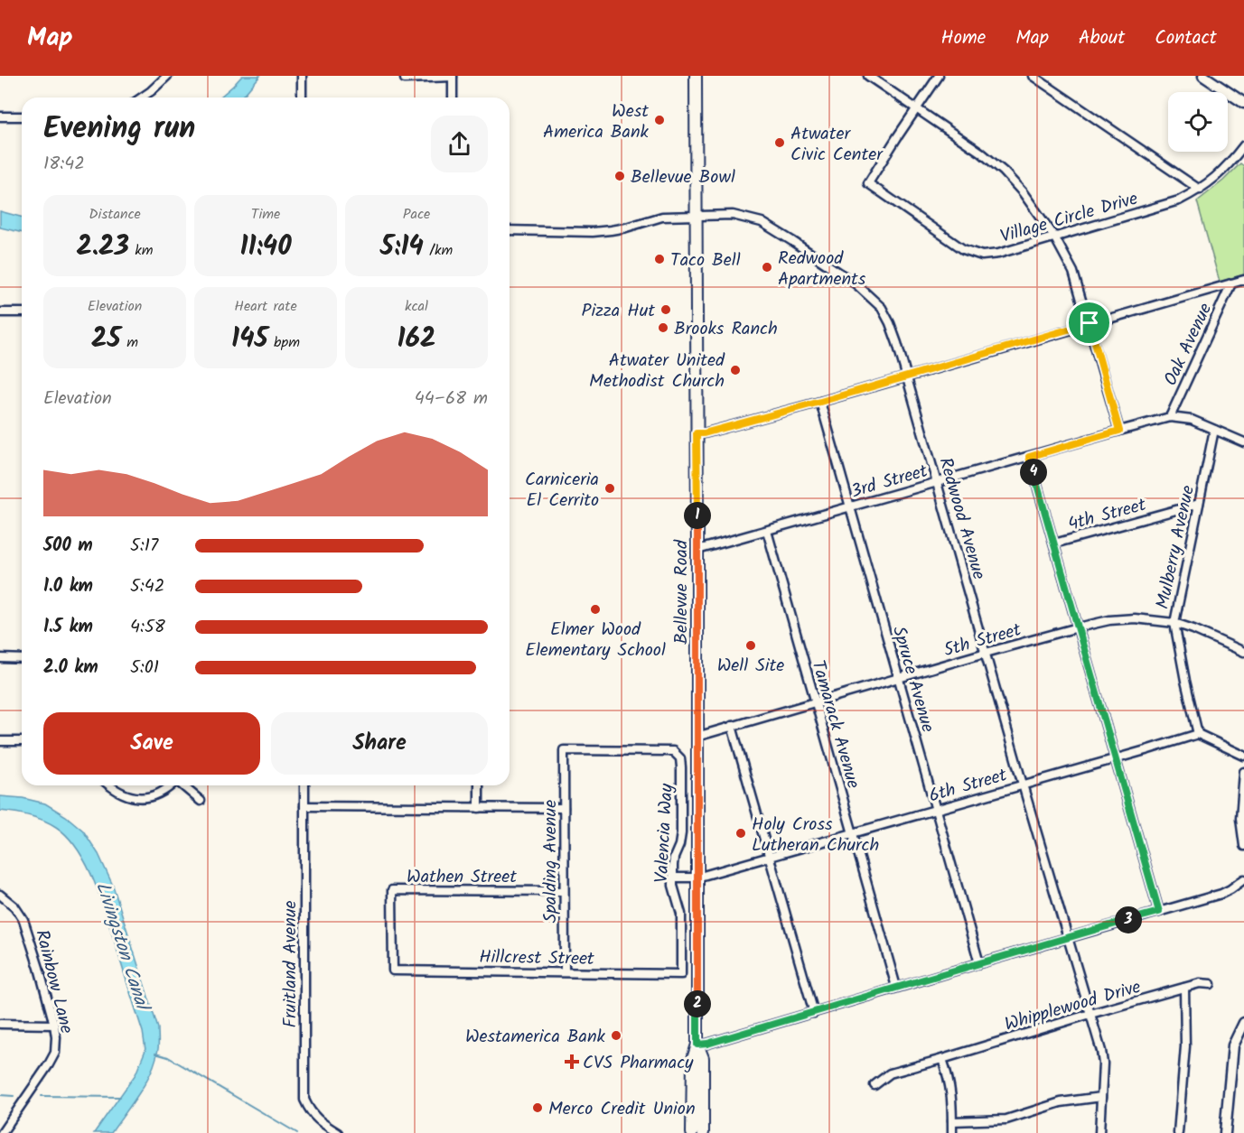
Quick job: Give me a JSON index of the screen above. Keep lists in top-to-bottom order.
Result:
{
  "streets": {
    "main road": ["Bellevue Road"],
    "street": [
      "Village Circle Drive",
      "Oak Avenue",
      "3rd Street",
      "4th Street",
      "Redwood Avenue",
      "Mulberry Avenue",
      "5th Street",
      "Spruce Avenue",
      "Tamarack Avenue",
      "6th Street",
      "Valencia Way",
      "Spalding Avenue",
      "Wathen Street",
      "Hillcrest Street",
      "Fruitland Avenue",
      "Rainbow Lane",
      "Whipplewood Drive"
    ]
  },
  "crossings": [
    ["Oak Avenue", "3rd Street"],
    ["3rd Street", "Redwood Avenue"],
    ["3rd Street", "Mulberry Avenue"],
    ["3rd Street", "Bellevue Road"],
    ["3rd Street", "Spruce Avenue"],
    ["3rd Street", "Tamarack Avenue"],
    ["4th Street", "Mulberry Avenue"],
    ["Redwood Avenue", "Bellevue Road"],
    ["Redwood Avenue", "5th Street"],
    ["Redwood Avenue", "6th Street"],
    ["Redwood Avenue", "Whipplewood Drive"],
    ["Mulberry Avenue", "5th Street"],
    ["Mulberry Avenue", "6th Street"],
    ["Bellevue Road", "5th Street"],
    ["Bellevue Road", "6th Street"],
    ["5th Street", "Spruce Avenue"],
    ["5th Street", "Tamarack Avenue"],
    ["Spruce Avenue", "6th Street"],
    ["Tamarack Avenue", "6th Street"],
    ["6th Street", "Valencia Way"],
    ["Valencia Way", "Spalding Avenue"],
    ["Valencia Way", "Hillcrest Street"],
    ["Spalding Avenue", "Wathen Street"],
    ["Spalding Avenue", "Hillcrest Street"],
    ["Wathen Street", "Hillcrest Street"]
  ],
  "water": ["Livingston Canal"],
  "places": {
    "other": [
      "West America Bank",
      "Atwater Civic Center",
      "Bellevue Bowl",
      "Taco Bell",
      "Redwood Apartments",
      "Pizza Hut",
      "Brooks Ranch",
      "Atwater United Methodist Church",
      "Carniceria El Cerrito",
      "Elmer Wood Elementary School",
      "Well Site",
      "Holy Cross Lutheran Church",
      "Westamerica Bank",
      "Merco Credit Union"
    ],
    "health": ["CVS Pharmacy"]
  },
  "page": {
    "header": "Map",
    "nav": [
      "Home",
      "Map",
      "About",
      "Contact"
    ],
    "heading": ["Evening run", "18:42"],
    "stats": [
      ["Distance", "2.23 km"],
      ["Time", "11:40"],
      ["Pace", "5:14 /km"],
      ["Elevation", "25 m"],
      ["Heart rate", "145 bpm"],
      ["kcal", "162"]
    ],
    "chart": ["Elevation", "44–68 m"],
    "pins": [
      "4",
      "1",
      "3",
      "2"
    ],
    "list": [
      {
        "name": "500 m",
        "note": "5:17"
      },
      {
        "name": "1.0 km",
        "note": "5:42"
      },
      {
        "name": "1.5 km",
        "note": "4:58"
      },
      {
        "name": "2.0 km",
        "note": "5:01"
      }
    ],
    "buttons": ["Save", "Share"]
  }
}
